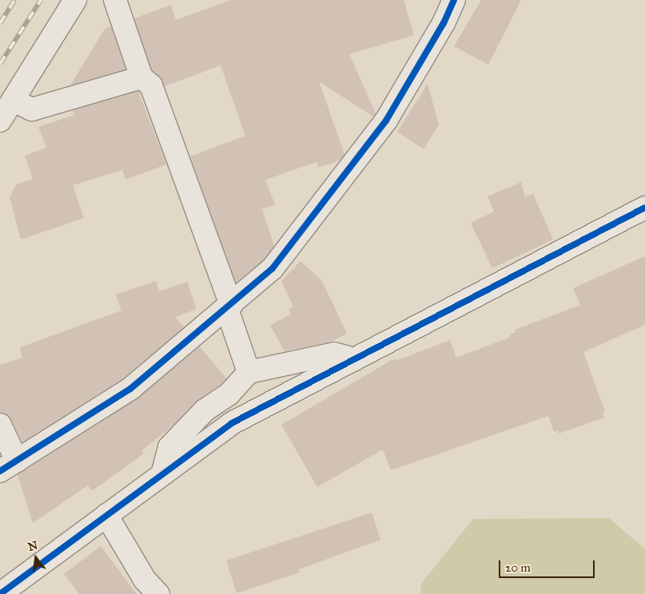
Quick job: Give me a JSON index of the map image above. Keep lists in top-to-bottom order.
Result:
{
  "scale_bar": "20 m",
  "north": "top"
}
